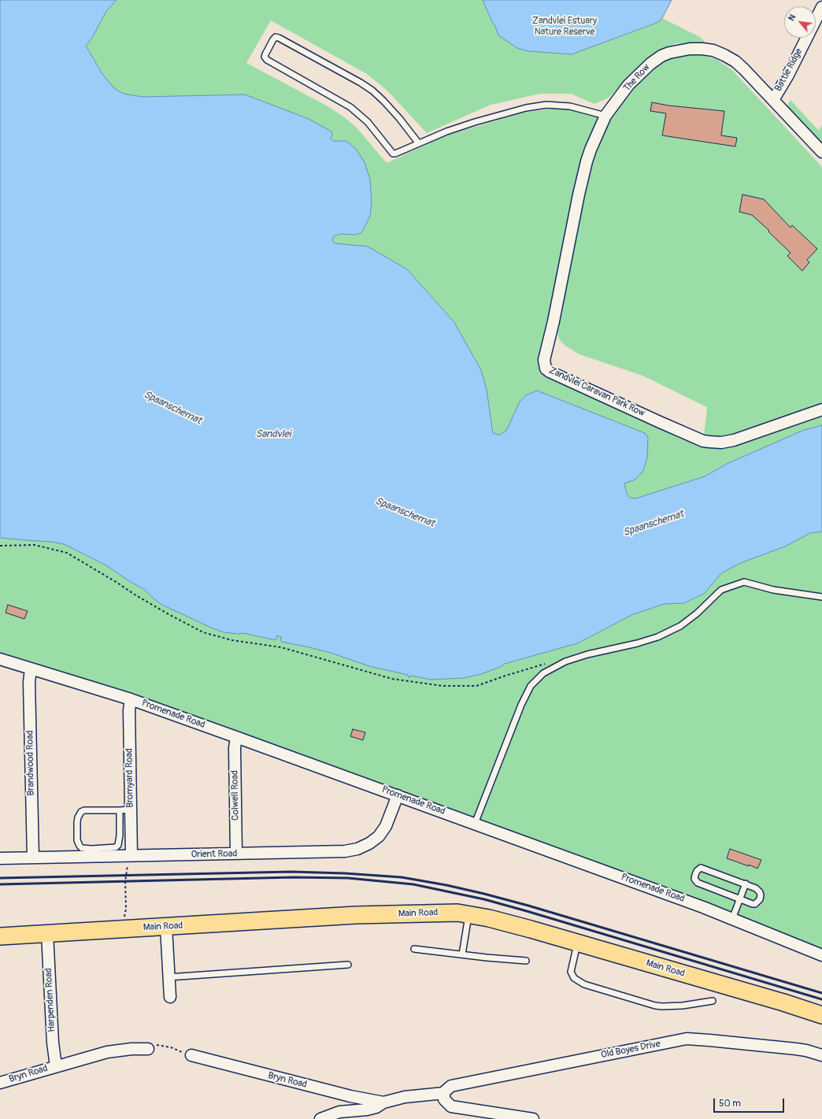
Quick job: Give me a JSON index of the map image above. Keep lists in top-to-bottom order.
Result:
{
  "streets": {
    "main road": ["Main Road"],
    "street": [
      "Battle Ridge",
      "The Row",
      "Zandvlei Caravan Park Row",
      "Promenade Road",
      "Brandwood Road",
      "Bromyard Road",
      "Colwell Road",
      "Orient Road",
      "Harpenden Road",
      "Old Boyes Drive",
      "Bryn Road"
    ]
  },
  "crossings": [
    ["Battle Ridge", "The Row"],
    ["The Row", "Zandvlei Caravan Park Row"],
    ["Promenade Road", "Brandwood Road"],
    ["Promenade Road", "Bromyard Road"],
    ["Promenade Road", "Colwell Road"],
    ["Promenade Road", "Orient Road"],
    ["Brandwood Road", "Orient Road"],
    ["Bromyard Road", "Orient Road"],
    ["Colwell Road", "Orient Road"],
    ["Main Road", "Harpenden Road"],
    ["Harpenden Road", "Bryn Road"],
    ["Old Boyes Drive", "Bryn Road"]
  ],
  "water": ["Spaanschemat", "Sandvlei"],
  "parks": ["Zandvlei Estuary Nature Reserve"],
  "scale_bar": "50 m",
  "north": "top left"
}
